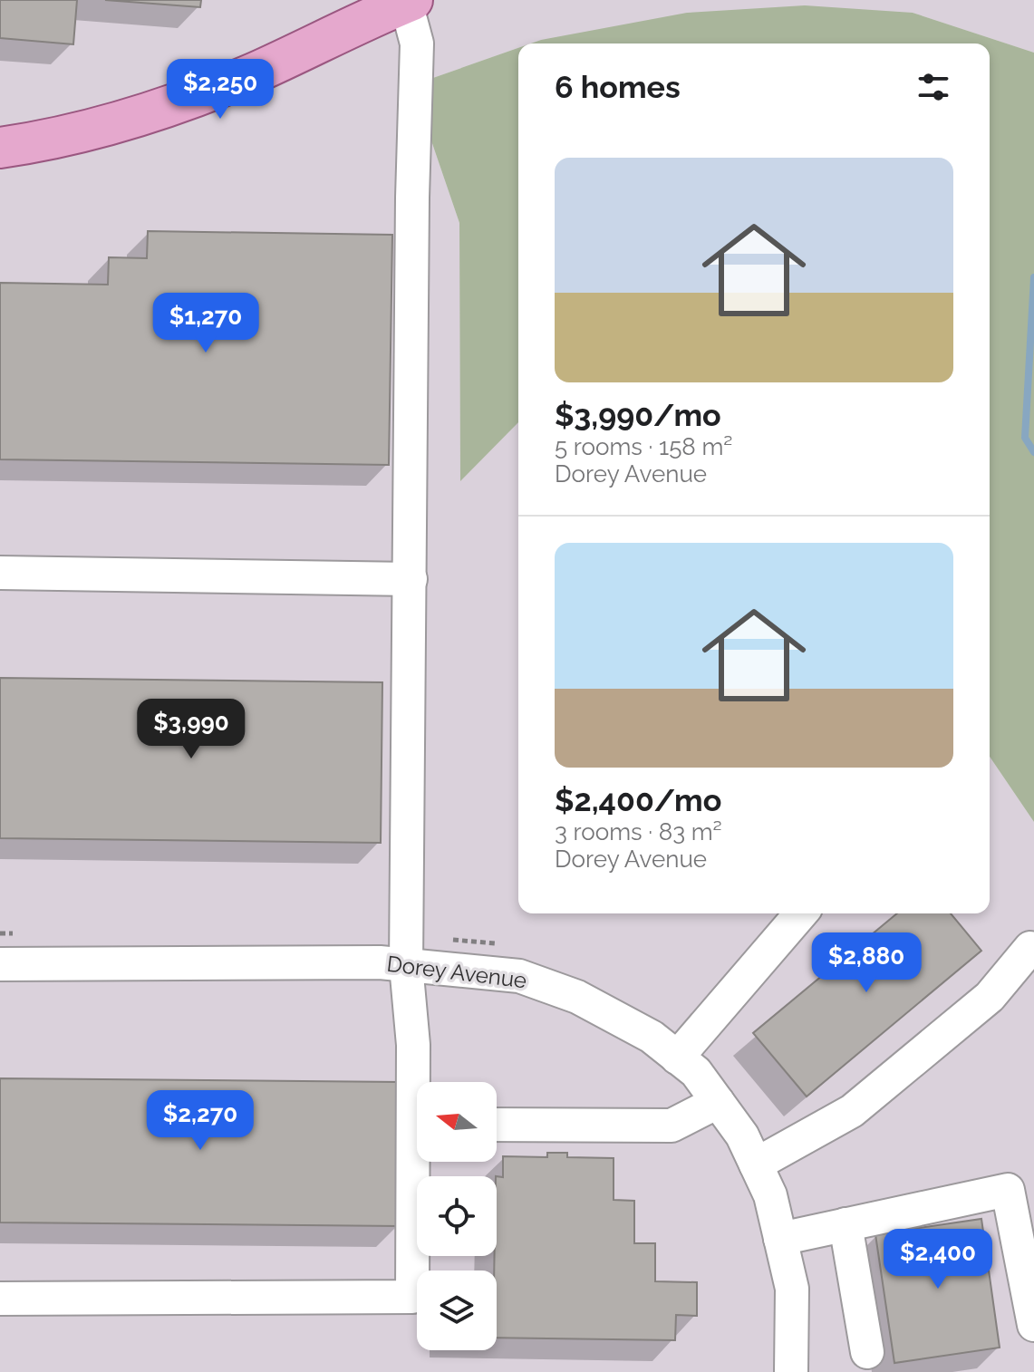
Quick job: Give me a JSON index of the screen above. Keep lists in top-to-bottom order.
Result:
{
  "streets": {
    "street": ["Dorey Avenue"]
  },
  "north": "left",
  "page": {
    "heading": "6 homes",
    "price": [
      "$2,250",
      "$1,270",
      "$3,990",
      "$2,880",
      "$2,270",
      "$2,400"
    ],
    "list": [
      {
        "name": "$3,990/mo",
        "note": "5 rooms · 158 m² · Dorey Avenue"
      },
      {
        "name": "$2,400/mo",
        "note": "3 rooms · 83 m² · Dorey Avenue"
      }
    ]
  }
}
